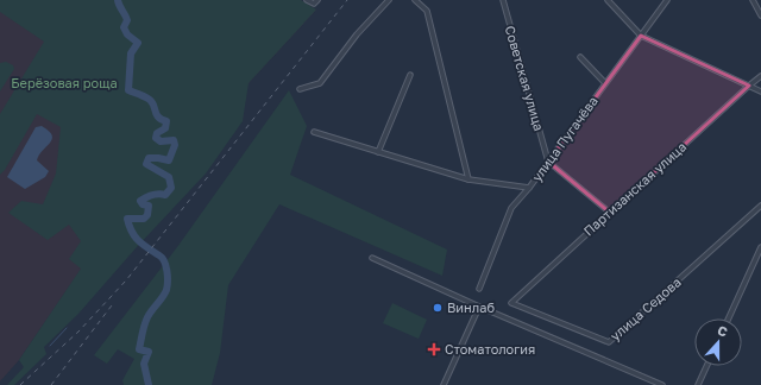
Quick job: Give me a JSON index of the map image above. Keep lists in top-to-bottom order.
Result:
{
  "streets": {
    "street": [
      "Советская улица",
      "улица Пугачёва",
      "Партизанская улица",
      "улица Седова"
    ]
  },
  "crossings": [
    ["Советская улица", "улица Пугачёва"],
    ["Партизанская улица", "улица Седова"]
  ],
  "parks": ["Берёзовая роща"],
  "places": {
    "other": ["Винлаб"],
    "health": ["Стоматология"]
  },
  "north": "top"
}
